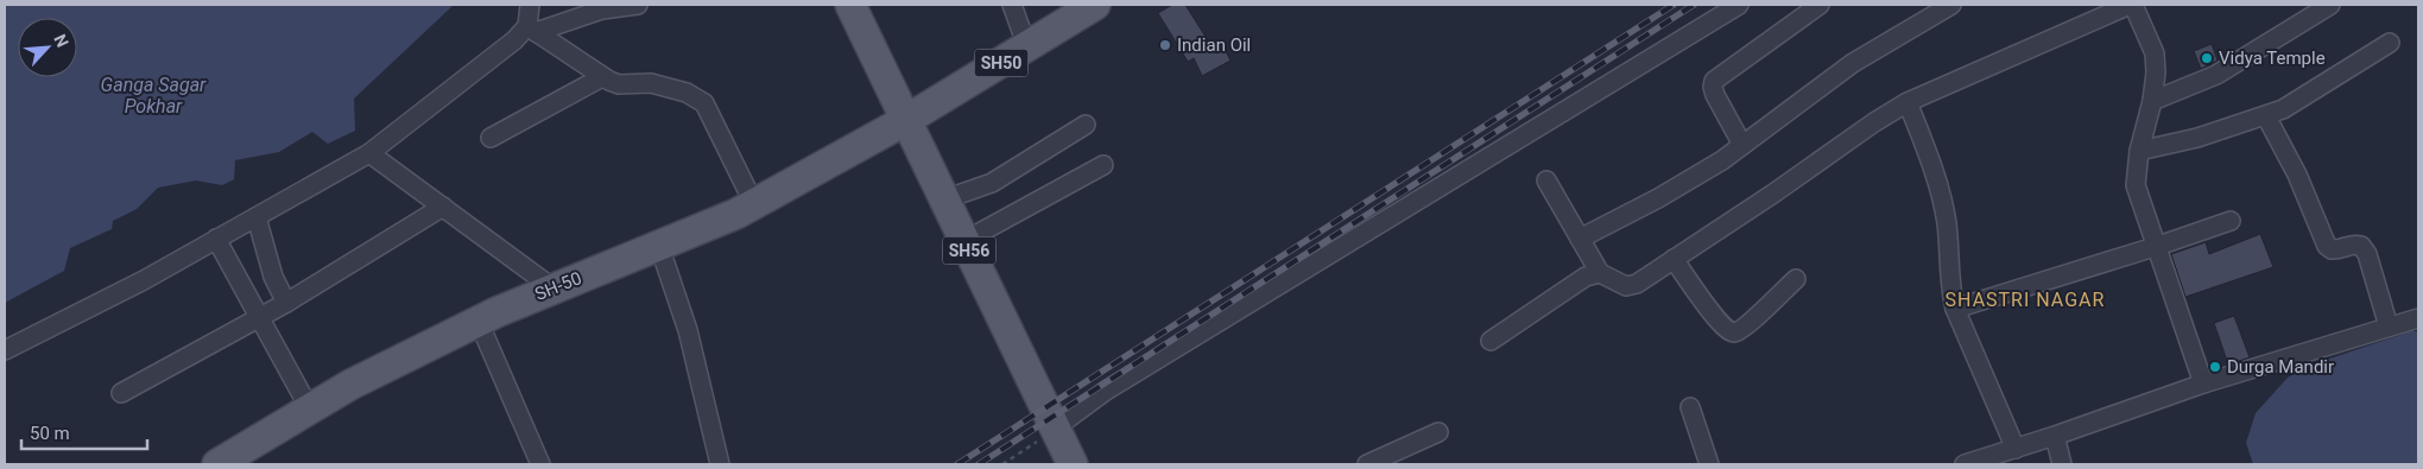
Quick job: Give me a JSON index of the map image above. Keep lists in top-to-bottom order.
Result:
{
  "streets": {
    "main road": ["SH50", "SH56", "SH-50"]
  },
  "crossings": [
    ["SH50", "SH56"],
    ["SH50", "SH-50"],
    ["SH56", "SH-50"]
  ],
  "districts": ["SHASTRI NAGAR"],
  "water": ["Ganga Sagar Pokhar"],
  "places": ["Indian Oil", "Vidya Temple", "Durga Mandir"],
  "scale_bar": "50 m",
  "north": "top right"
}
